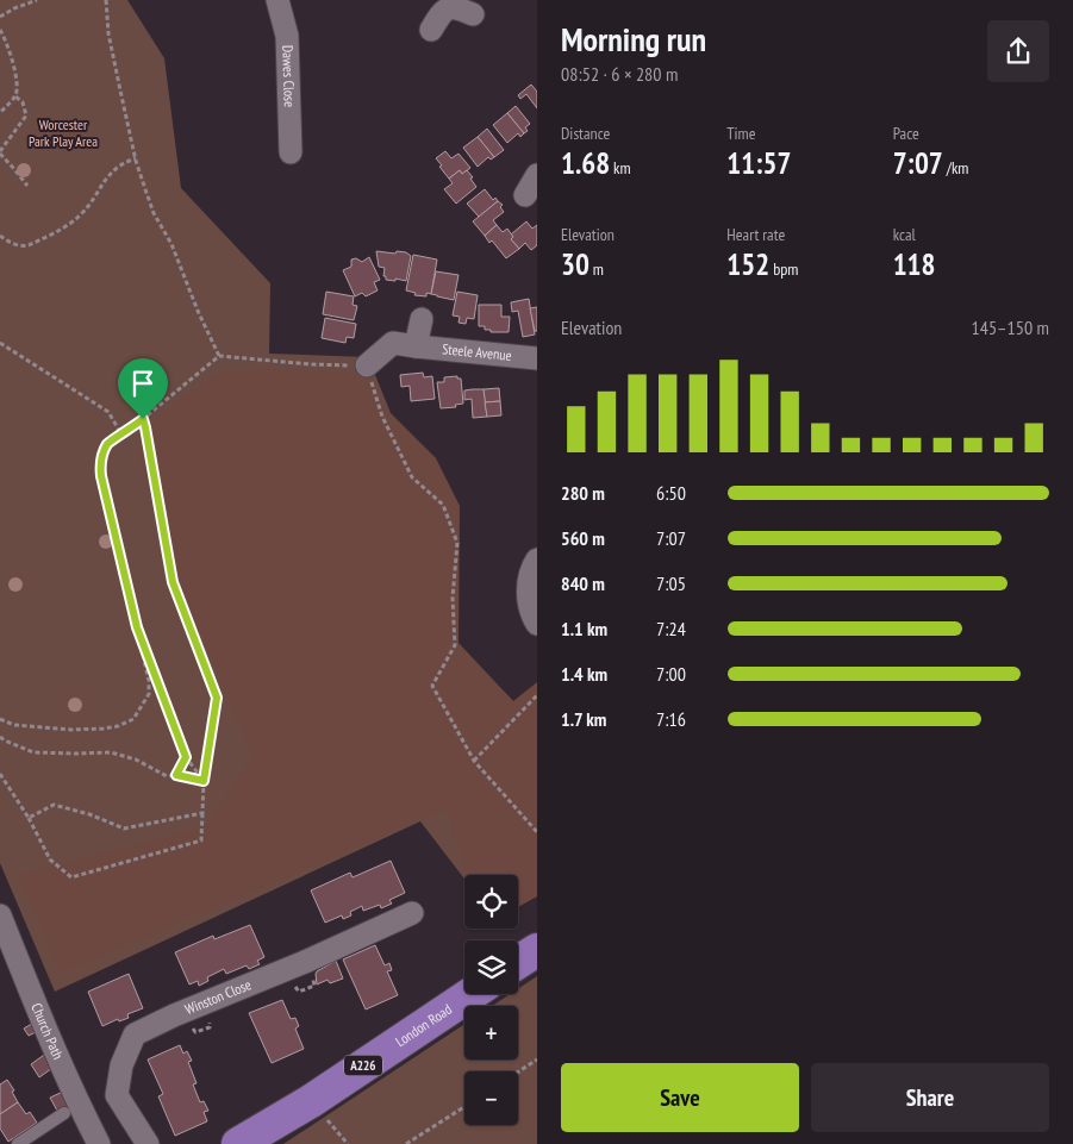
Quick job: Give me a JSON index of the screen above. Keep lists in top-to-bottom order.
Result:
{
  "streets": {
    "main road": ["London Road", "A226"],
    "street": [
      "Dawes Close",
      "Steele Avenue",
      "Winston Close",
      "Church Path"
    ]
  },
  "parks": ["Worcester Park Play Area"],
  "page": {
    "heading": ["Morning run", "08:52 · 6 × 280 m"],
    "stats": [
      ["Distance", "1.68 km"],
      ["Time", "11:57"],
      ["Pace", "7:07 /km"],
      ["Elevation", "30 m"],
      ["Heart rate", "152 bpm"],
      ["kcal", "118"]
    ],
    "chart": ["Elevation", "145–150 m"],
    "list": [
      {
        "name": "280 m",
        "note": "6:50"
      },
      {
        "name": "560 m",
        "note": "7:07"
      },
      {
        "name": "840 m",
        "note": "7:05"
      },
      {
        "name": "1.1 km",
        "note": "7:24"
      },
      {
        "name": "1.4 km",
        "note": "7:00"
      },
      {
        "name": "1.7 km",
        "note": "7:16"
      }
    ],
    "map_buttons": ["+", "−"],
    "buttons": ["Save", "Share"]
  }
}
